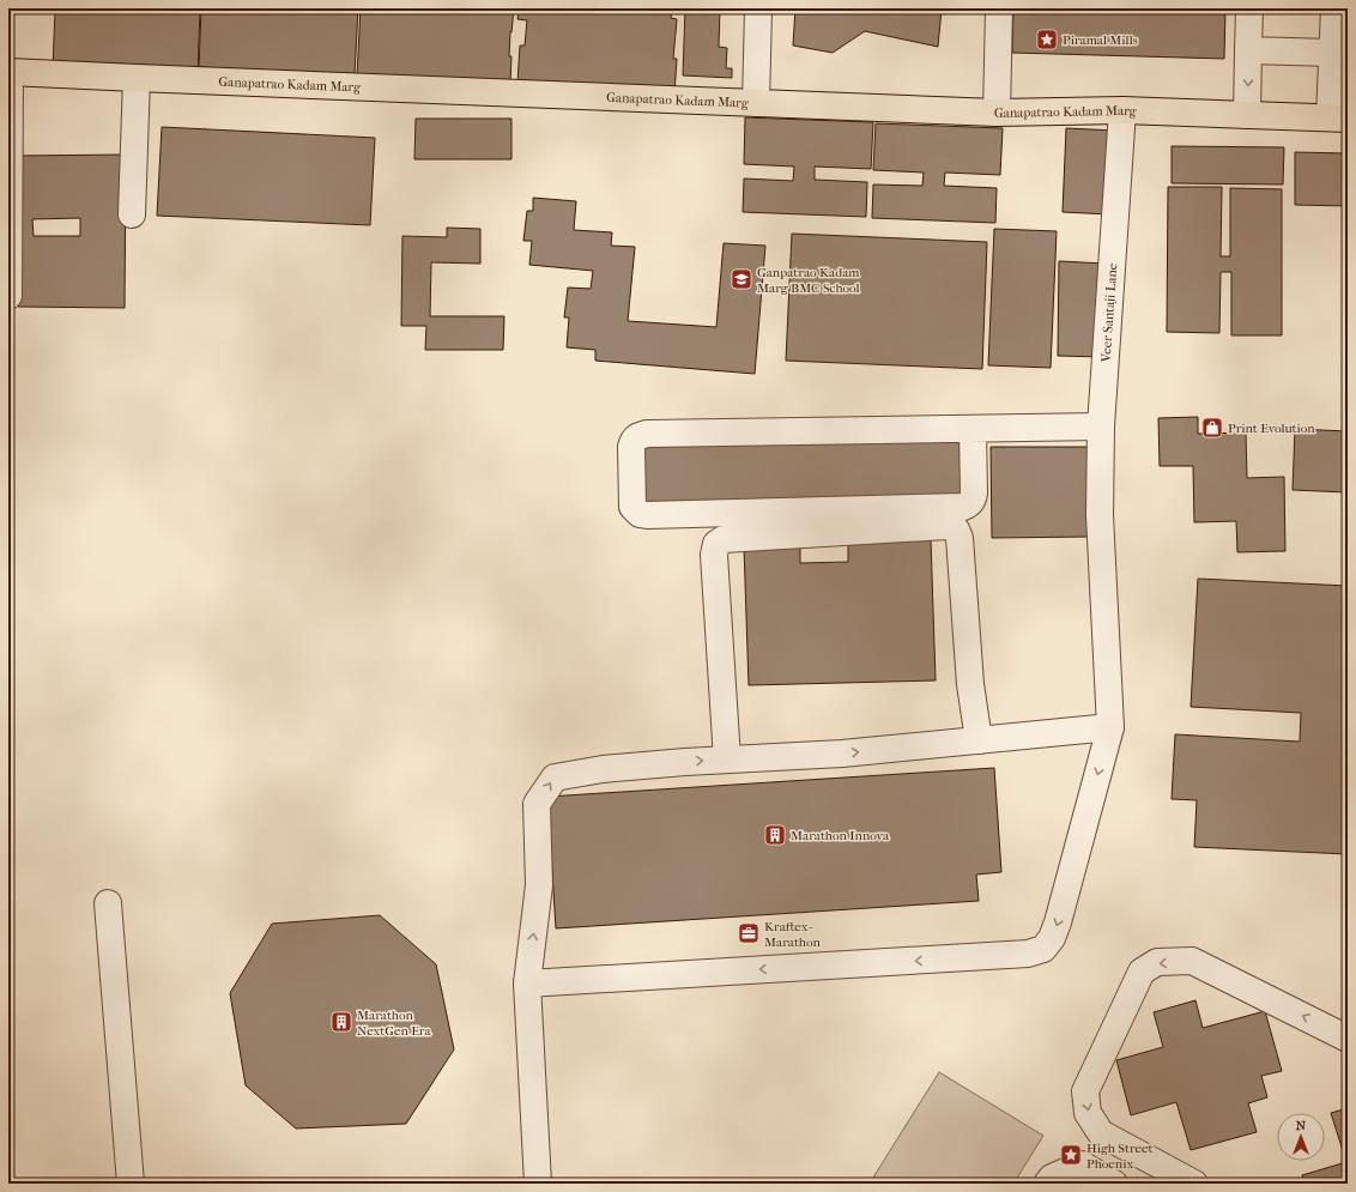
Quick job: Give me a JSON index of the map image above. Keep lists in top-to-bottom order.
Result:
{
  "streets": {
    "main road": ["Ganapatrao Kadam Marg"],
    "street": ["Veer Santaji Lane"]
  },
  "crossings": [
    ["Ganapatrao Kadam Marg", "Veer Santaji Lane"]
  ],
  "places": {
    "place": ["Piramal Mills", "High Street Phoenix"],
    "school or university": ["Ganpatrao Kadam Marg BMC School"],
    "shop": ["Print Evolution"],
    "building": ["Marathon Innova", "Marathon NextGen Era"],
    "office": ["Kraftex- Marathon"]
  },
  "north": "top"
}
